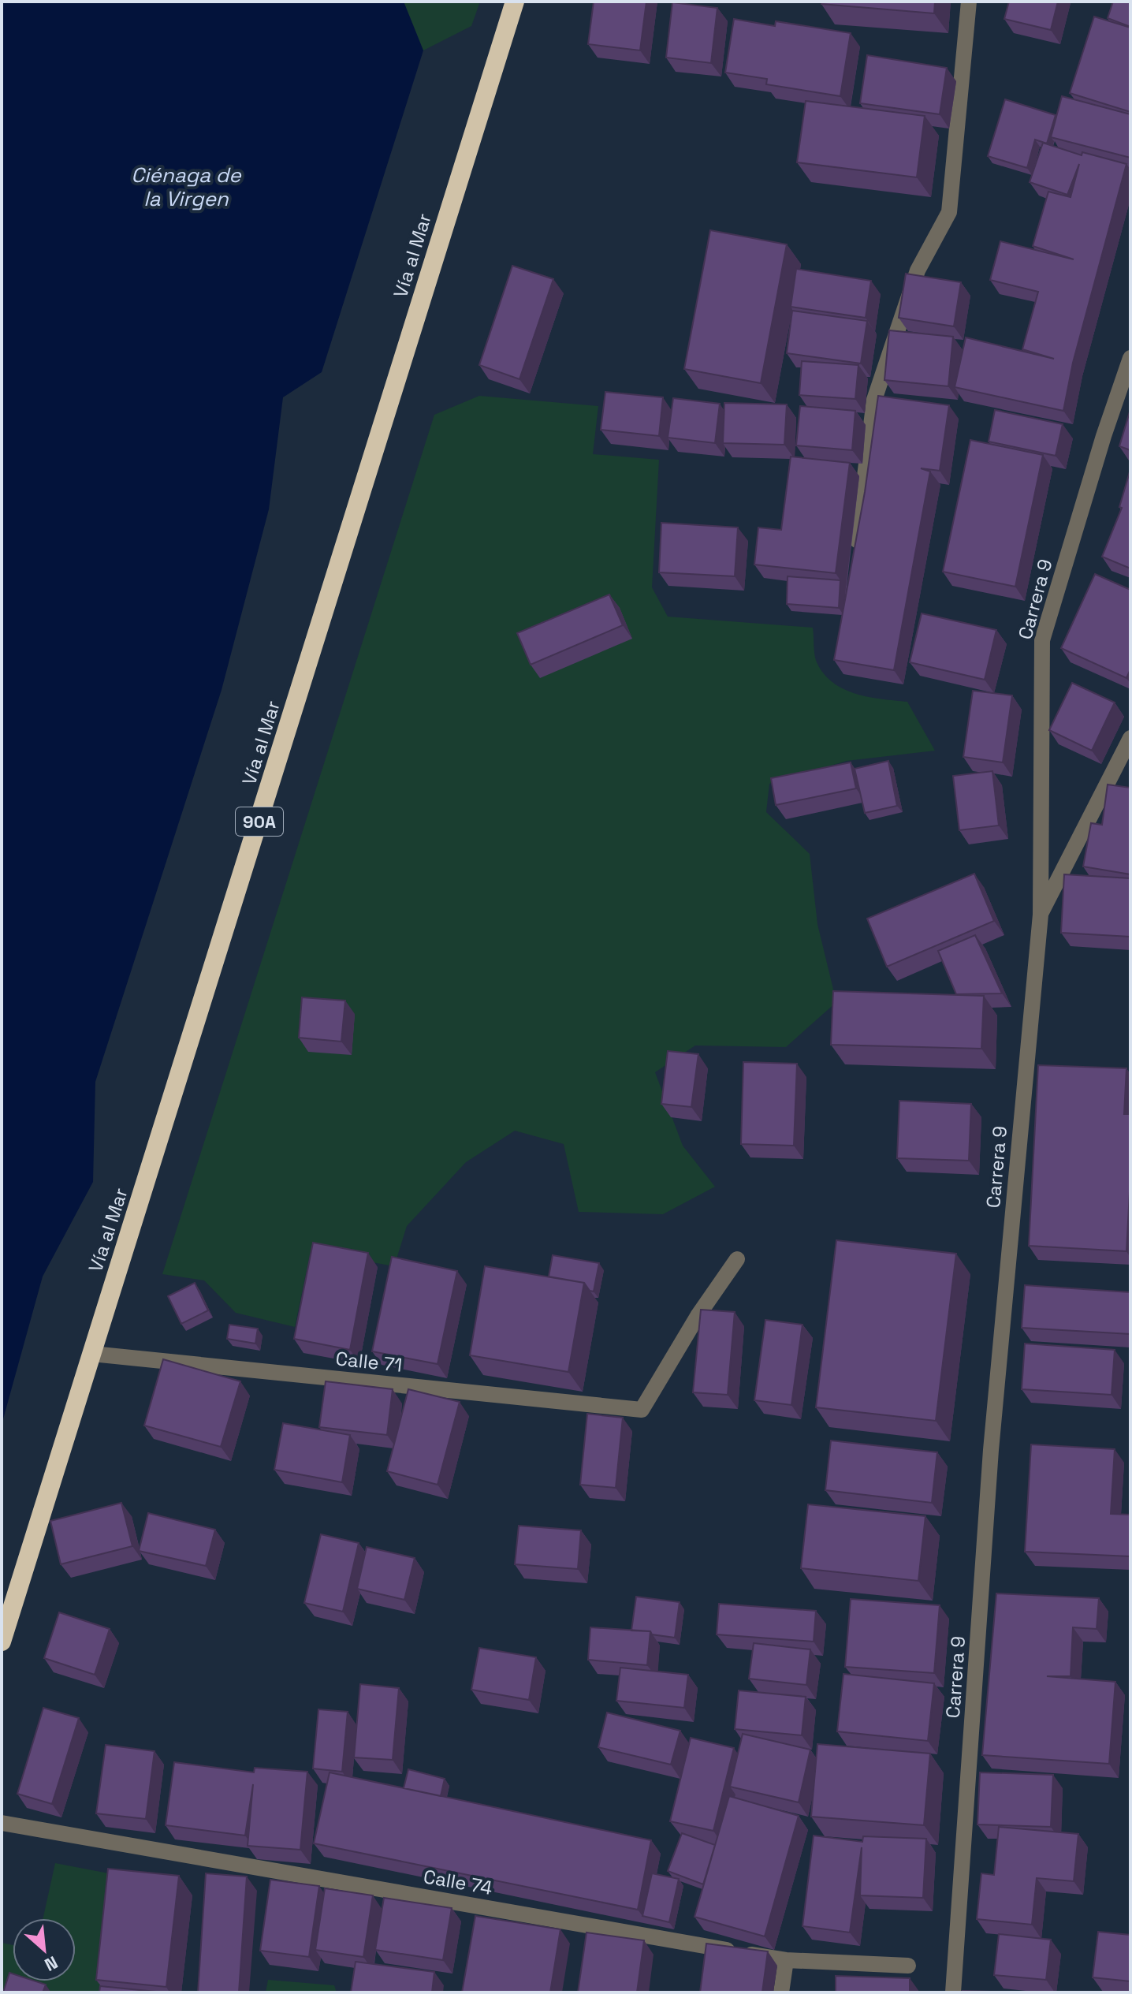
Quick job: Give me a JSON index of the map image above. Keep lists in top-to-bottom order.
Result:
{
  "streets": {
    "highway": ["Vía al Mar", "90A"],
    "street": ["Carrera 9", "Calle 71", "Calle 74"]
  },
  "crossings": [
    ["Vía al Mar", "Calle 71"]
  ],
  "water": ["Ciénaga de la Virgen"],
  "north": "bottom right"
}
